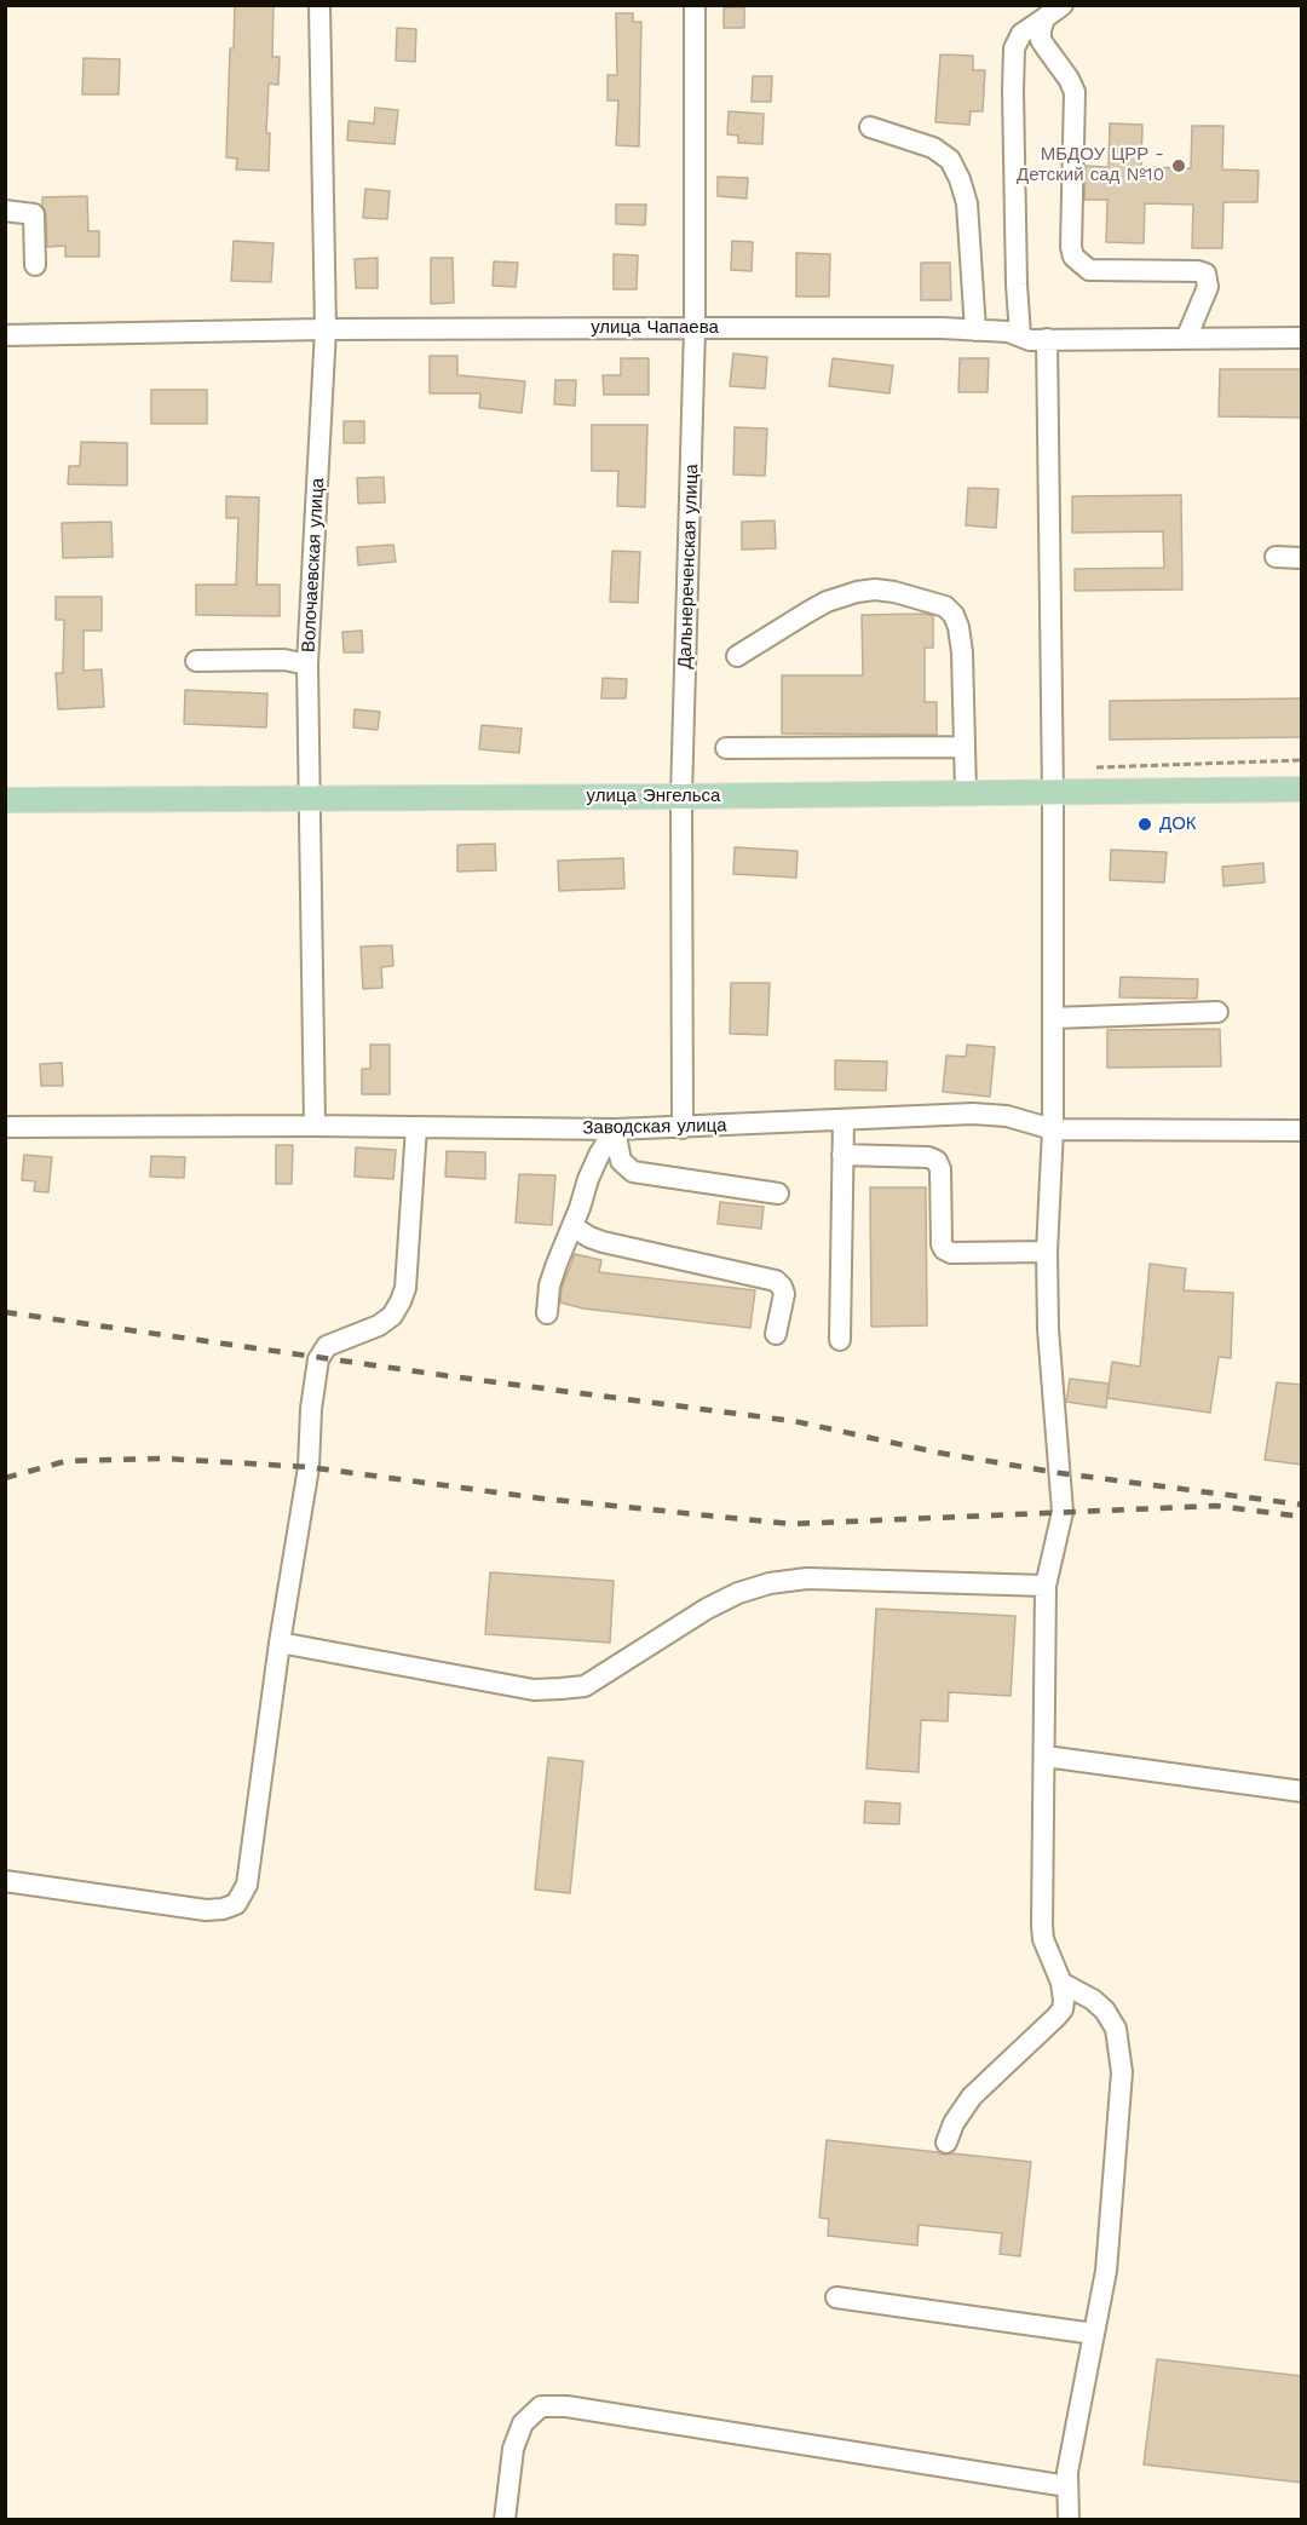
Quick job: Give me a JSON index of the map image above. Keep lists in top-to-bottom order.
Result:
{
  "streets": {
    "main road": ["улица Энгельса"],
    "street": [
      "улица Чапаева",
      "Волочаевская улица",
      "Дальнереченская улица",
      "Заводская улица"
    ]
  },
  "crossings": [
    ["улица Чапаева", "Волочаевская улица"],
    ["улица Чапаева", "Дальнереченская улица"],
    ["Волочаевская улица", "улица Энгельса"],
    ["Волочаевская улица", "Заводская улица"],
    ["Дальнереченская улица", "улица Энгельса"],
    ["Дальнереченская улица", "Заводская улица"]
  ],
  "places": ["МБДОУ ЦРР - Детский сад №10", "ДОК"]
}
